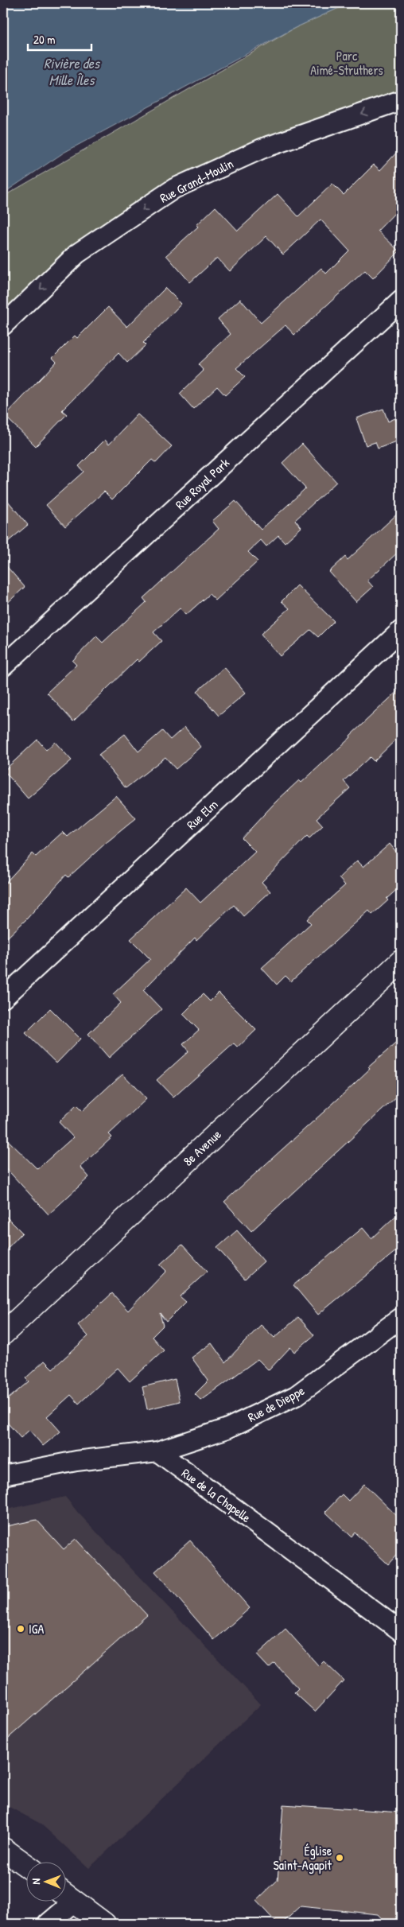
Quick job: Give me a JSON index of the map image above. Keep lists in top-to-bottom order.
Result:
{
  "streets": {
    "street": [
      "Rue Grand-Moulin",
      "Rue Royal Park",
      "Rue Elm",
      "8e Avenue",
      "Rue de Dieppe",
      "Rue de la Chapelle"
    ]
  },
  "crossings": [
    ["Rue de Dieppe", "Rue de la Chapelle"]
  ],
  "one_way": ["Rue Grand-Moulin"],
  "water": ["Rivière des Mille Îles"],
  "parks": ["Parc Aimé-Struthers"],
  "places": ["IGA", "Église Saint-Agapit"],
  "scale_bar": "20 m",
  "north": "left"
}
